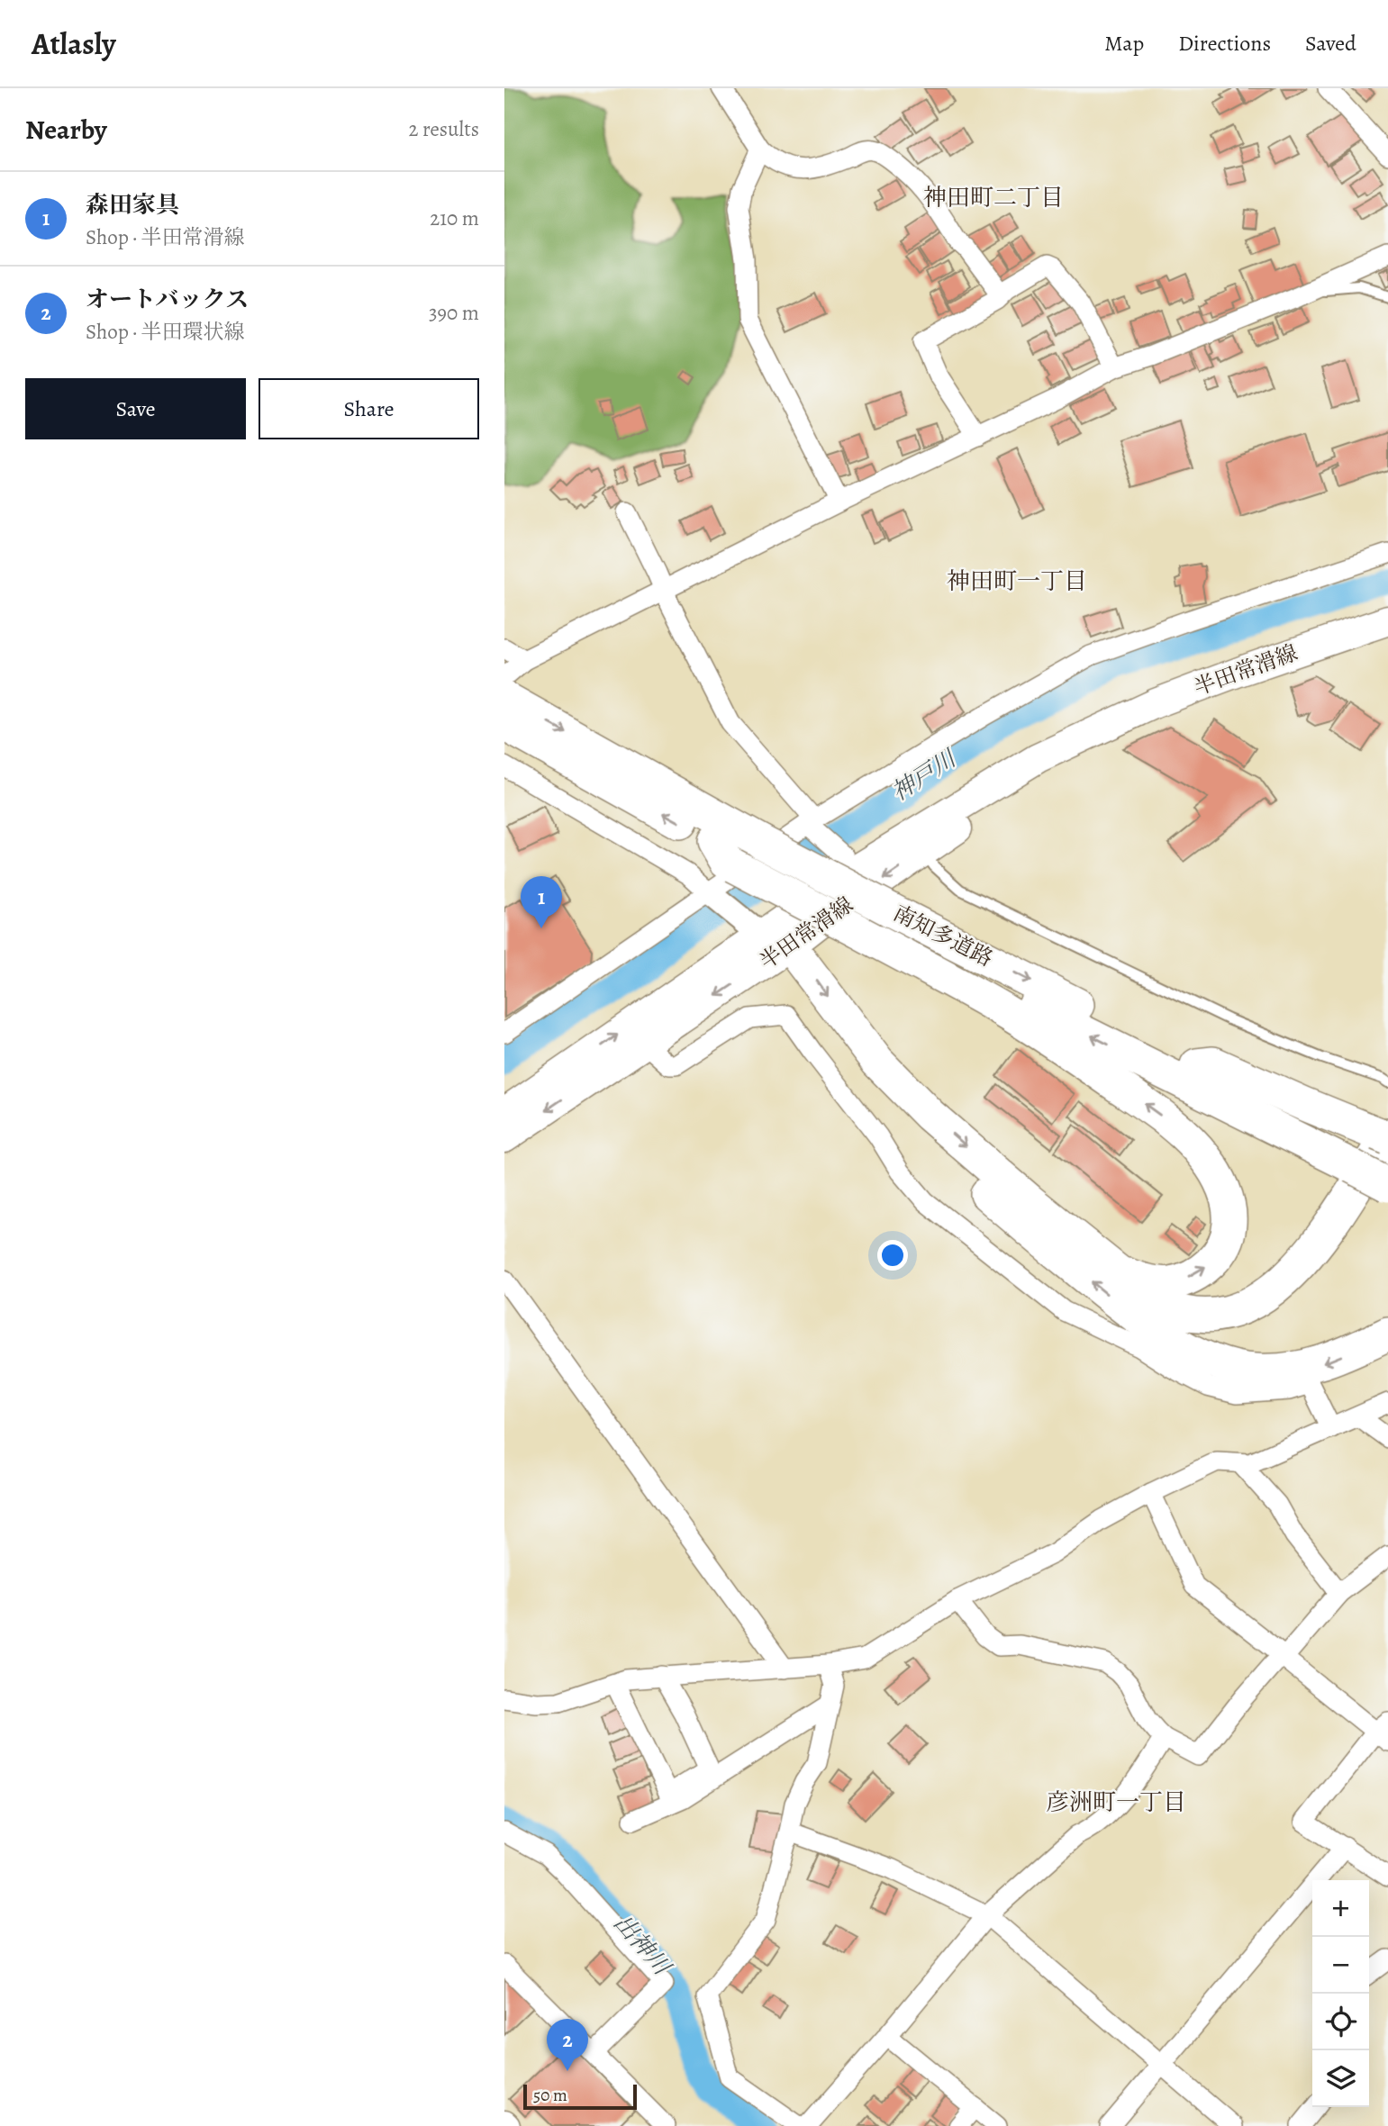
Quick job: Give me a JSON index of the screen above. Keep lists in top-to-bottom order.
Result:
{
  "streets": {
    "highway": ["南知多道路"],
    "main road": ["半田常滑線"]
  },
  "districts": ["神田町二丁目", "神田町一丁目", "彦洲町一丁目"],
  "water": ["神戸川", "出神川"],
  "scale_bar": "50 m",
  "page": {
    "header": "Atlasly",
    "nav": ["Map", "Directions", "Saved"],
    "heading": ["Nearby", "2 results"],
    "list": [
      {
        "mark": "1",
        "name": "森田家具",
        "note": "Shop · 半田常滑線",
        "value": "210 m"
      },
      {
        "mark": "2",
        "name": "オートバックス",
        "note": "Shop · 半田環状線",
        "value": "390 m"
      }
    ],
    "buttons": ["Save", "Share"],
    "pins": ["1", "2"],
    "map_buttons": ["+", "−"],
    "scale": "50 m"
  }
}
